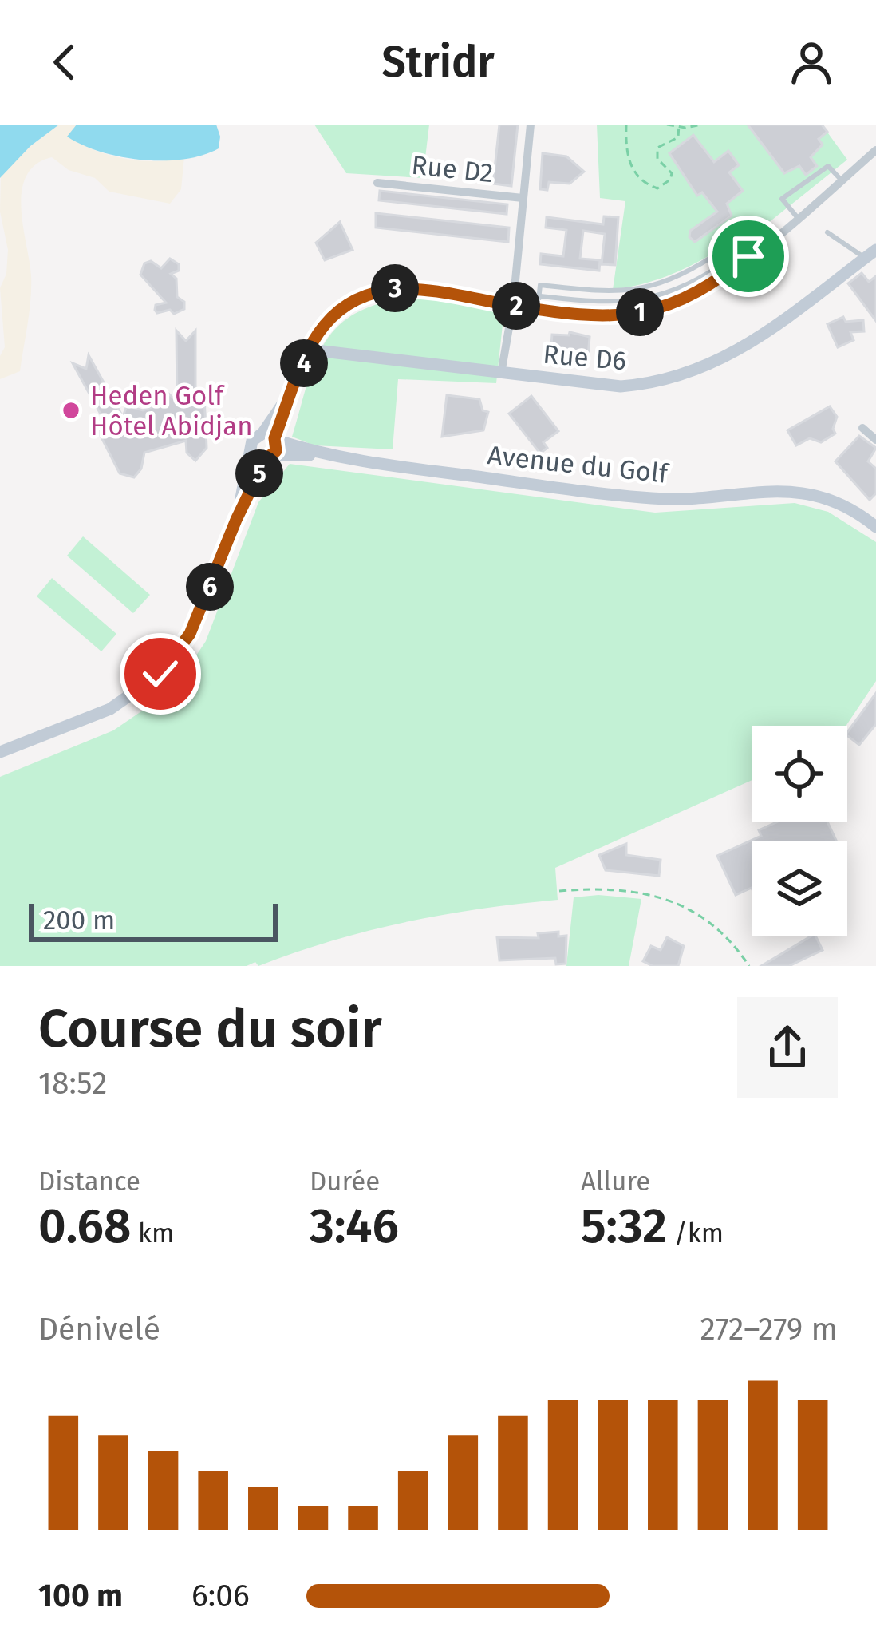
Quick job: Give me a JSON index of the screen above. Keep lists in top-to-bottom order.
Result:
{
  "streets": {
    "main road": ["Rue D6", "Avenue du Golf"],
    "street": ["Rue D2"]
  },
  "places": ["Heden Golf Hôtel Abidjan"],
  "scale_bar": "200 m",
  "page": {
    "header": "Stridr",
    "pins": [
      "3",
      "2",
      "1",
      "4",
      "5",
      "6"
    ],
    "scale": "200 m",
    "heading": ["Course du soir", "18:52"],
    "stats": [
      ["Distance", "0.68 km"],
      ["Durée", "3:46"],
      ["Allure", "5:32 /km"]
    ],
    "chart": ["Dénivelé", "272–279 m"],
    "list": [
      {
        "name": "100 m",
        "note": "6:06"
      }
    ]
  }
}
